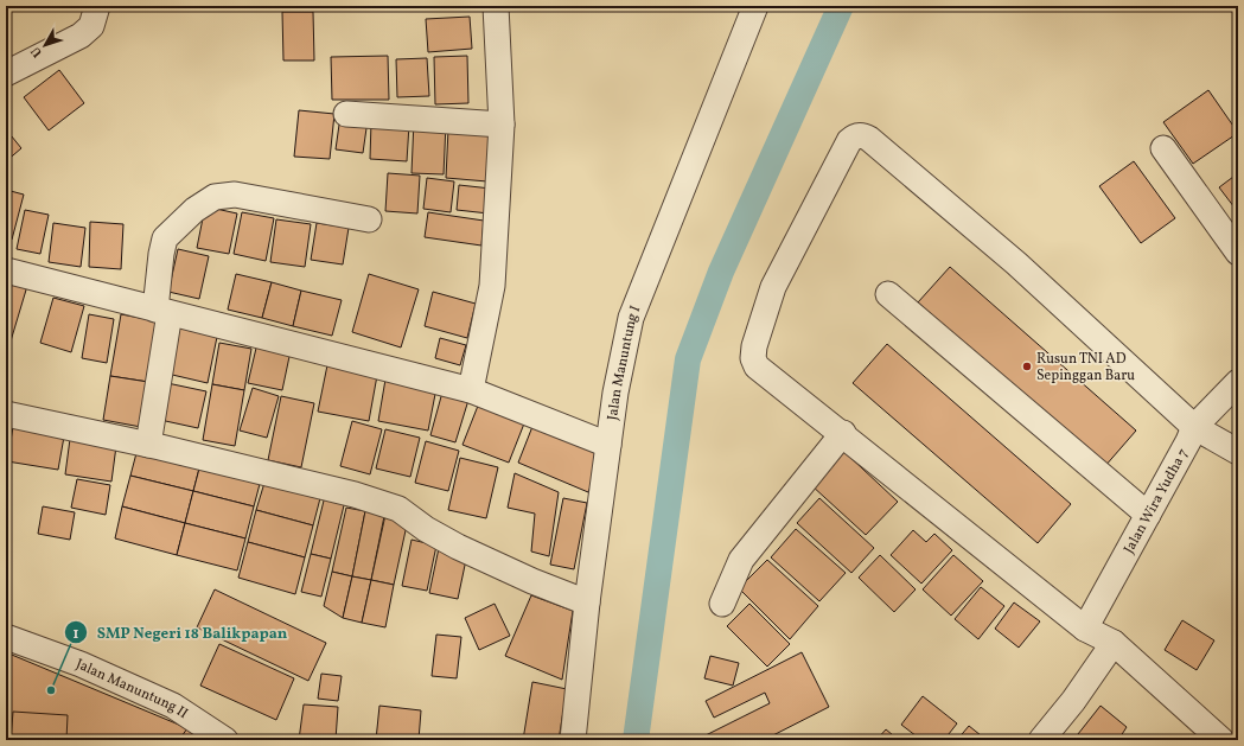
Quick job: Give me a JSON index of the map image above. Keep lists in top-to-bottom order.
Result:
{
  "streets": {
    "street": ["Jalan Manuntung I", "Jalan Wira Yudha 7", "Jalan Manuntung II"]
  },
  "places": ["Rusun TNI AD Sepinggan Baru", "SMP Negeri 18 Balikpapan"],
  "north": "bottom left"
}
